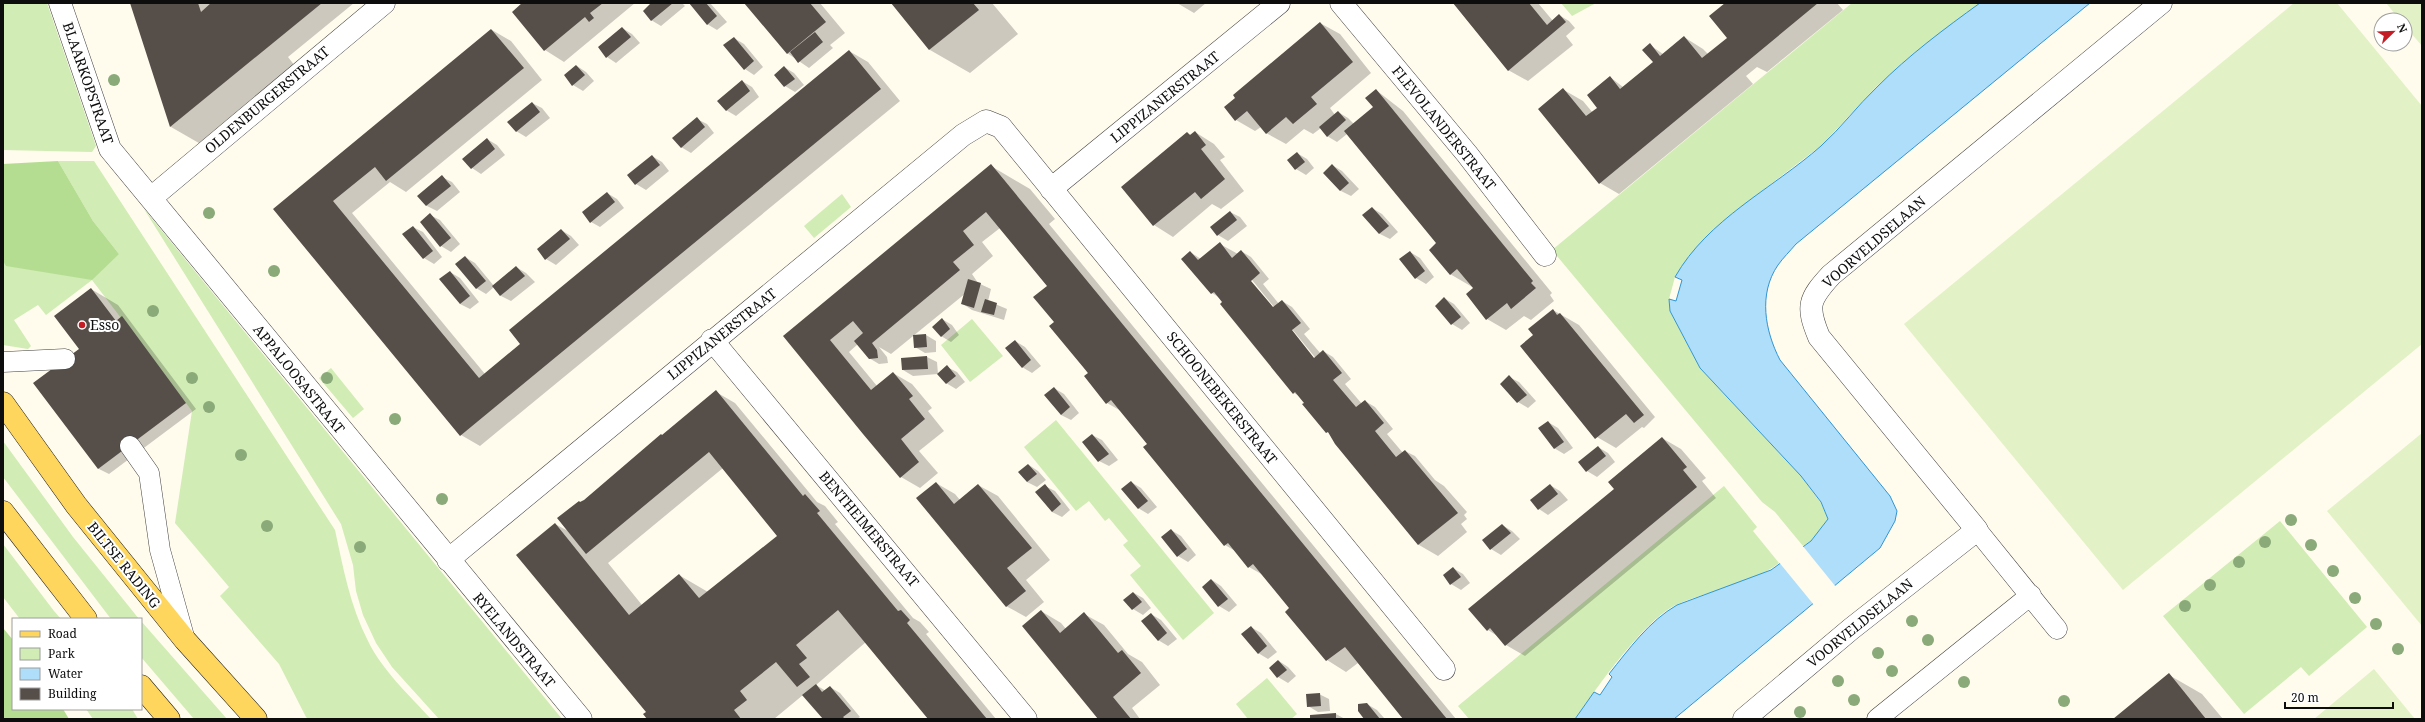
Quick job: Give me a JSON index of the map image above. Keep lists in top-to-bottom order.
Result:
{
  "streets": {
    "main road": ["BILTSE RADING"],
    "street": [
      "BLAARKOPSTRAAT",
      "LIPPIZANERSTRAAT",
      "OLDENBURGERSTRAAT",
      "FLEVOLANDERSTRAAT",
      "VOORVELDSELAAN",
      "APPALOOSASTRAAT",
      "SCHOONEBEKERSTRAAT",
      "BENTHEIMERSTRAAT",
      "RYELANDSTRAAT"
    ]
  },
  "crossings": [
    ["BLAARKOPSTRAAT", "OLDENBURGERSTRAAT"],
    ["BLAARKOPSTRAAT", "APPALOOSASTRAAT"],
    ["LIPPIZANERSTRAAT", "APPALOOSASTRAAT"],
    ["LIPPIZANERSTRAAT", "SCHOONEBEKERSTRAAT"],
    ["LIPPIZANERSTRAAT", "BENTHEIMERSTRAAT"],
    ["LIPPIZANERSTRAAT", "RYELANDSTRAAT"],
    ["OLDENBURGERSTRAAT", "APPALOOSASTRAAT"],
    ["APPALOOSASTRAAT", "RYELANDSTRAAT"]
  ],
  "places": ["Esso"],
  "legend": [
    "Road",
    "Park",
    "Water",
    "Building"
  ],
  "scale_bar": "20 m",
  "north": "top right"
}
